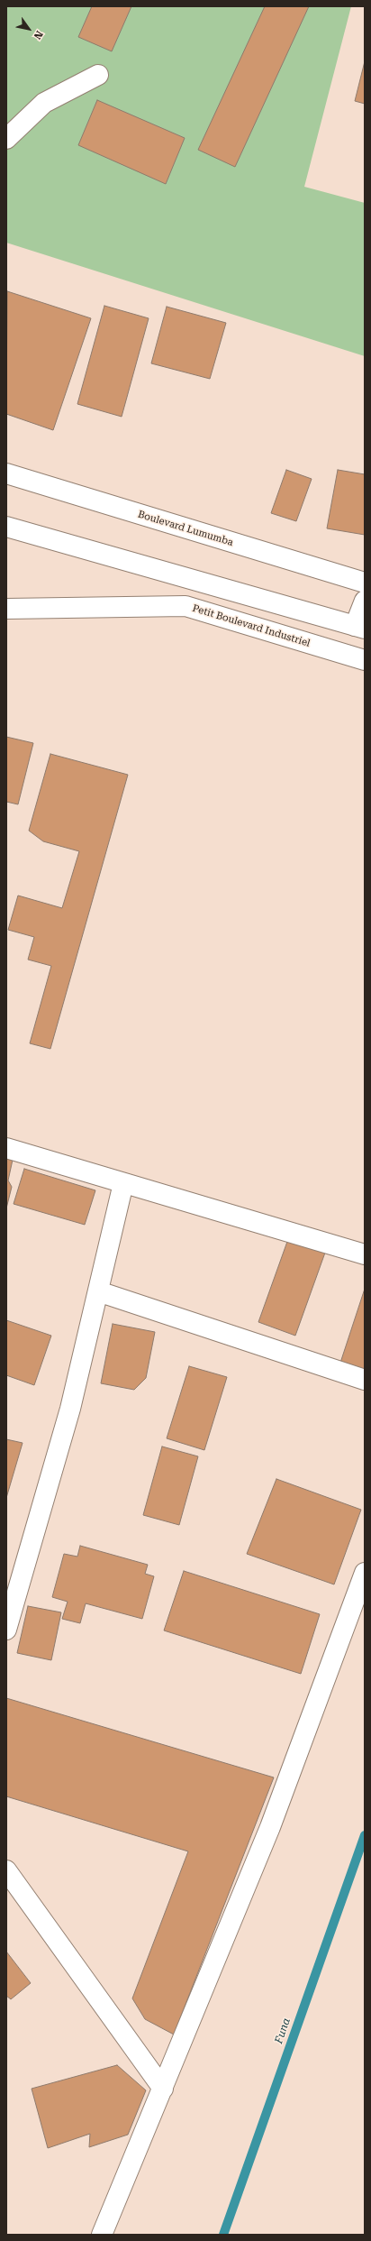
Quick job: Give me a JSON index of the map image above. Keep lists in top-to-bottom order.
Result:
{
  "streets": {
    "street": ["Boulevard Lumumba", "Petit Boulevard Industriel"]
  },
  "water": ["Funa"],
  "north": "bottom right"
}
